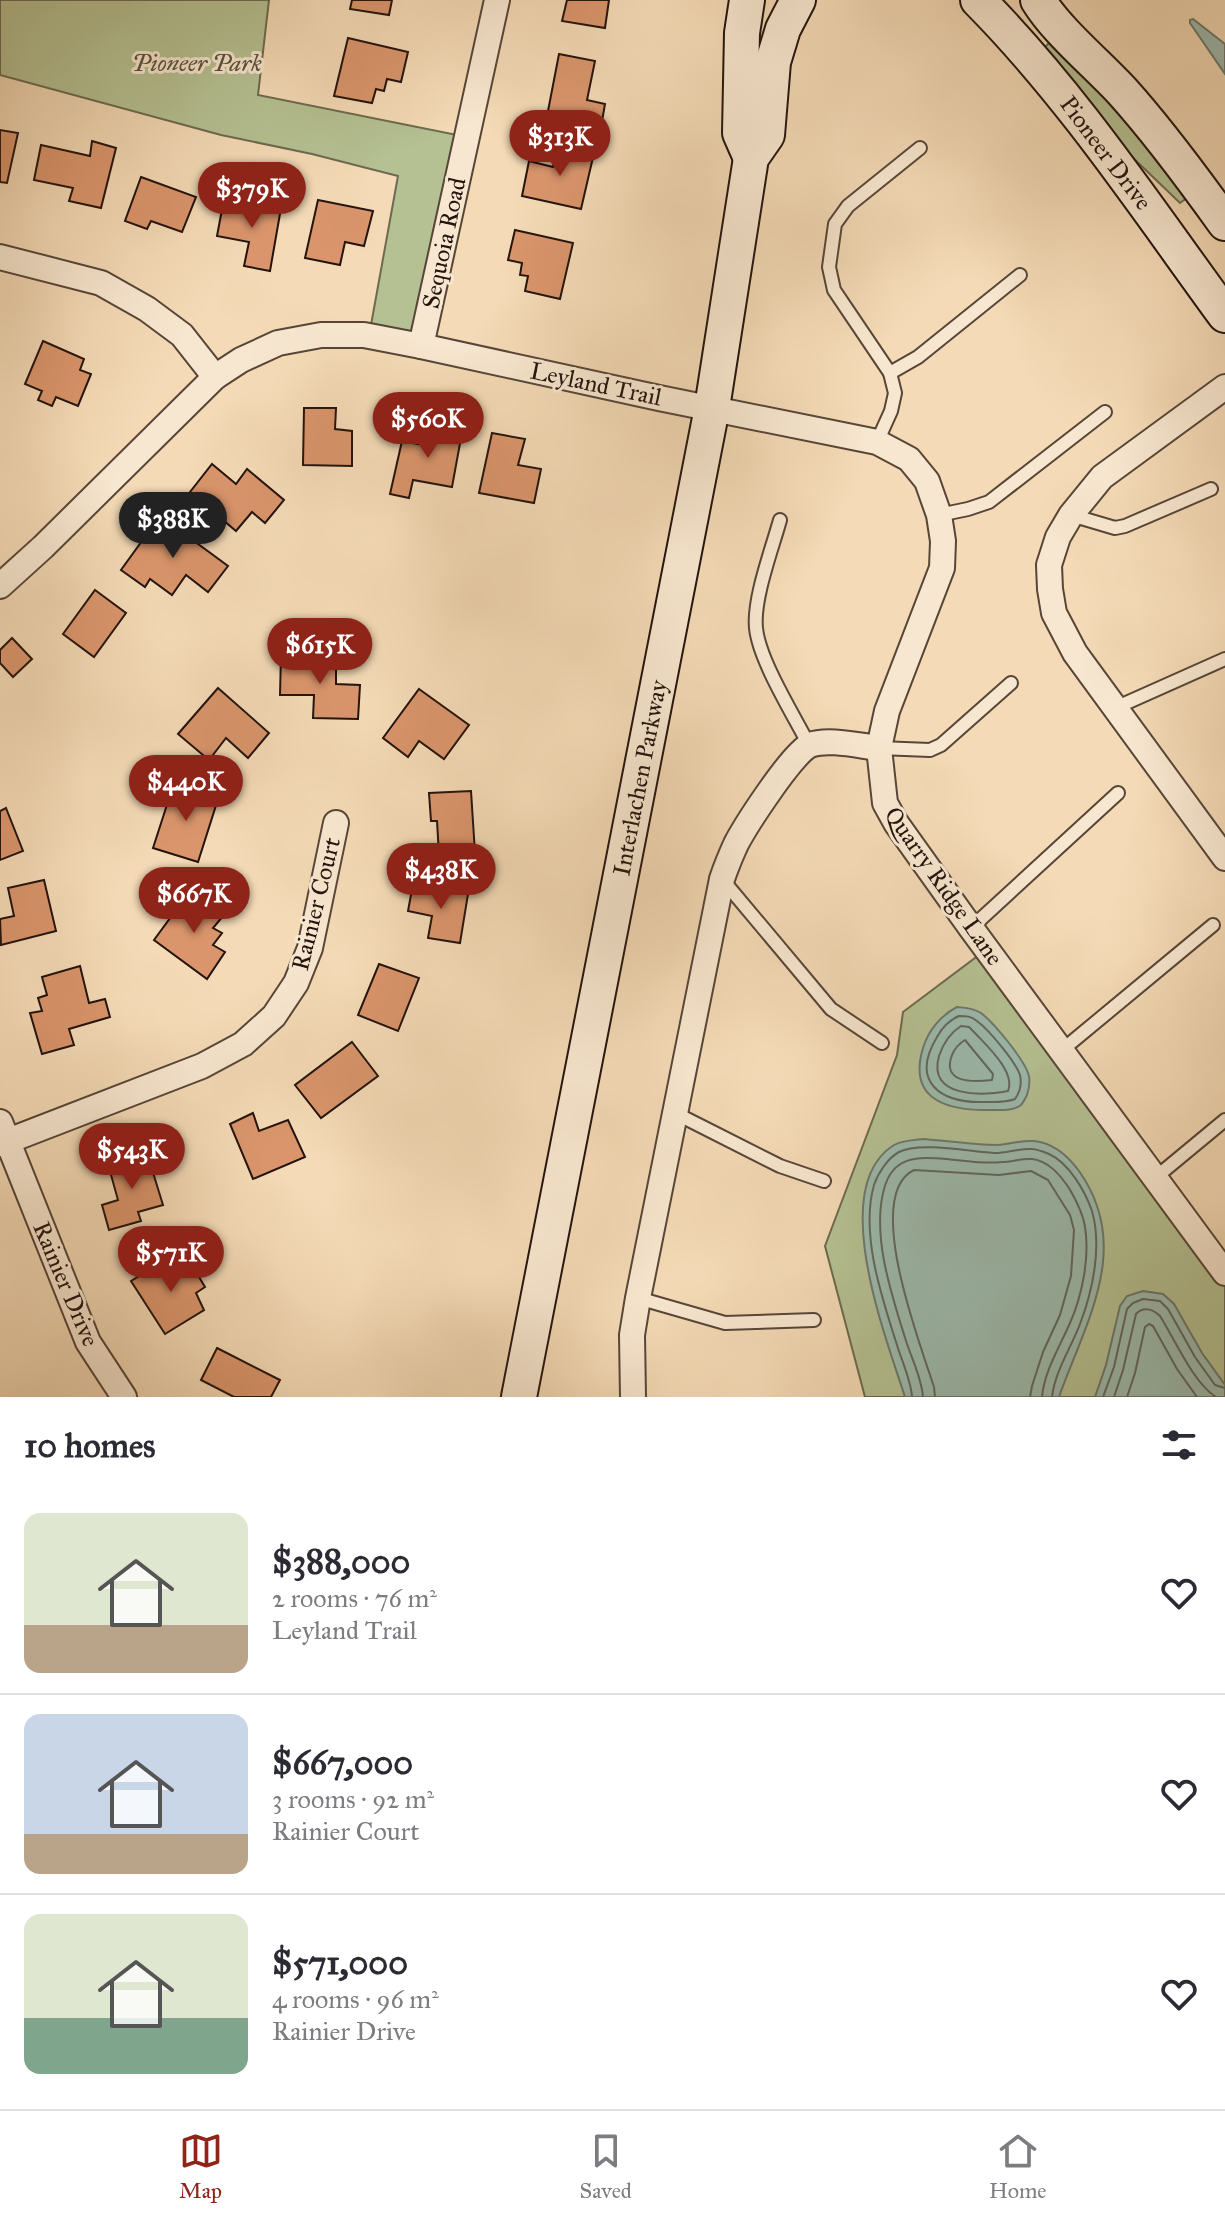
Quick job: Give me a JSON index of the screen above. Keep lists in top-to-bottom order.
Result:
{
  "streets": {
    "street": [
      "Pioneer Drive",
      "Sequoia Road",
      "Leyland Trail",
      "Interlachen Parkway",
      "Quarry Ridge Lane",
      "Rainier Court",
      "Rainier Drive"
    ]
  },
  "crossings": [
    ["Sequoia Road", "Leyland Trail"],
    ["Leyland Trail", "Interlachen Parkway"],
    ["Leyland Trail", "Quarry Ridge Lane"],
    ["Interlachen Parkway", "Quarry Ridge Lane"],
    ["Rainier Court", "Rainier Drive"]
  ],
  "parks": ["Pioneer Park"],
  "page": {
    "price": [
      "$313K",
      "$379K",
      "$560K",
      "$388K",
      "$615K",
      "$440K",
      "$438K",
      "$667K",
      "$543K",
      "$571K"
    ],
    "heading": "10 homes",
    "list": [
      {
        "name": "$388,000",
        "note": "2 rooms · 76 m² · Leyland Trail"
      },
      {
        "name": "$667,000",
        "note": "3 rooms · 92 m² · Rainier Court"
      },
      {
        "name": "$571,000",
        "note": "4 rooms · 96 m² · Rainier Drive"
      }
    ],
    "tabs": ["Map", "Saved", "Home"]
  }
}
